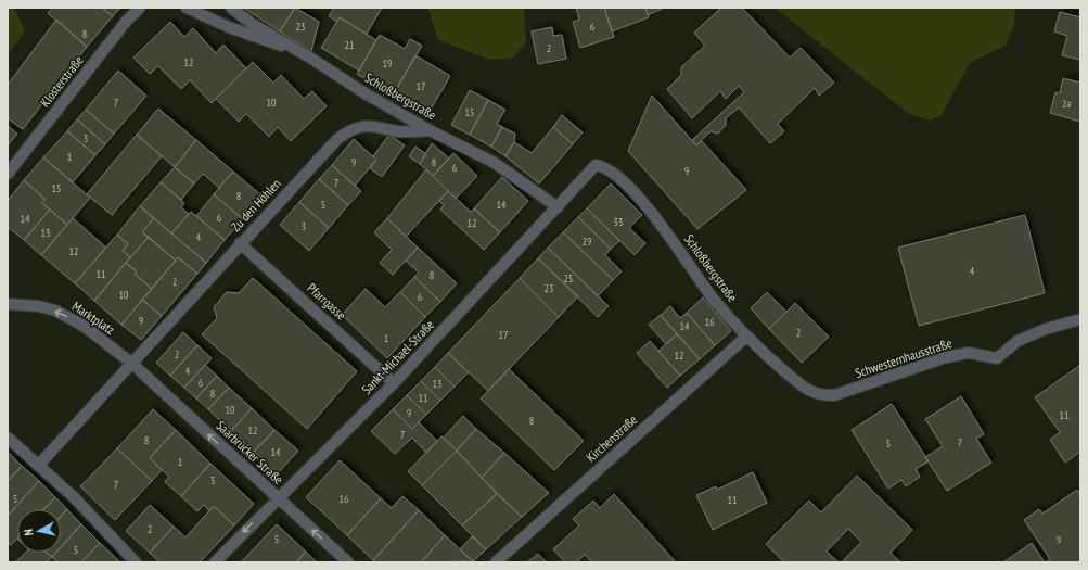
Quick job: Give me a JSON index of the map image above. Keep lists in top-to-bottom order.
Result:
{
  "streets": {
    "street": [
      "Klosterstraße",
      "Schloßbergstraße",
      "Zu den Höhlen",
      "Pfarrgasse",
      "Marktplatz",
      "Sankt-Michael-Straße",
      "Schwesternhausstraße",
      "Kirchenstraße",
      "Saarbrücker Straße"
    ]
  },
  "crossings": [
    ["Schloßbergstraße", "Zu den Höhlen"],
    ["Schloßbergstraße", "Sankt-Michael-Straße"],
    ["Schloßbergstraße", "Schwesternhausstraße"],
    ["Schloßbergstraße", "Kirchenstraße"],
    ["Zu den Höhlen", "Pfarrgasse"],
    ["Zu den Höhlen", "Marktplatz"],
    ["Zu den Höhlen", "Saarbrücker Straße"],
    ["Pfarrgasse", "Sankt-Michael-Straße"],
    ["Marktplatz", "Saarbrücker Straße"],
    ["Sankt-Michael-Straße", "Saarbrücker Straße"],
    ["Schwesternhausstraße", "Kirchenstraße"]
  ],
  "one_way": ["Marktplatz", "Saarbrücker Straße"],
  "house_numbers": [
    "23",
    "6",
    "8",
    "21",
    "2",
    "12",
    "19",
    "17",
    "7",
    "10",
    "2a",
    "15",
    "3",
    "1",
    "9",
    "8",
    "6",
    "9",
    "7",
    "15",
    "8",
    "5",
    "14",
    "6",
    "14",
    "33",
    "12",
    "3",
    "13",
    "4",
    "29",
    "12",
    "4",
    "11",
    "8",
    "25",
    "2",
    "23",
    "10",
    "6",
    "9",
    "16",
    "14",
    "2",
    "17",
    "1",
    "2",
    "12",
    "4",
    "6",
    "13",
    "8",
    "11",
    "10",
    "9",
    "11",
    "8",
    "12",
    "7",
    "8",
    "7",
    "5",
    "14",
    "1",
    "3",
    "7",
    "5",
    "16",
    "11",
    "2",
    "5",
    "9",
    "5"
  ],
  "north": "left"
}
